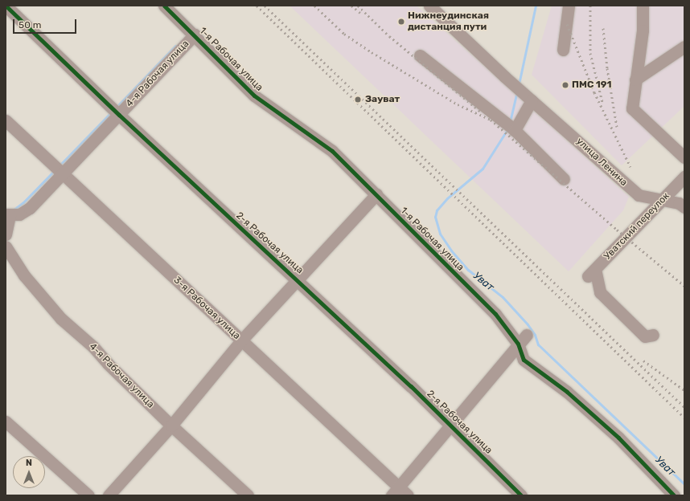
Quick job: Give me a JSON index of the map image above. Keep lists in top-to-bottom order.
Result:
{
  "streets": {
    "street": [
      "1-я Рабочая улица",
      "4-я Рабочая улица",
      "улица Ленина",
      "Уватский переулок",
      "2-я Рабочая улица",
      "3-я Рабочая улица"
    ]
  },
  "crossings": [
    ["1-я Рабочая улица", "4-я Рабочая улица"],
    ["4-я Рабочая улица", "2-я Рабочая улица"],
    ["4-я Рабочая улица", "3-я Рабочая улица"],
    ["улица Ленина", "Уватский переулок"]
  ],
  "water": ["Уват"],
  "places": ["Нижнеудинская дистанция пути", "ПМС 191", "Зауват"],
  "scale_bar": "50 m",
  "north": "top"
}
